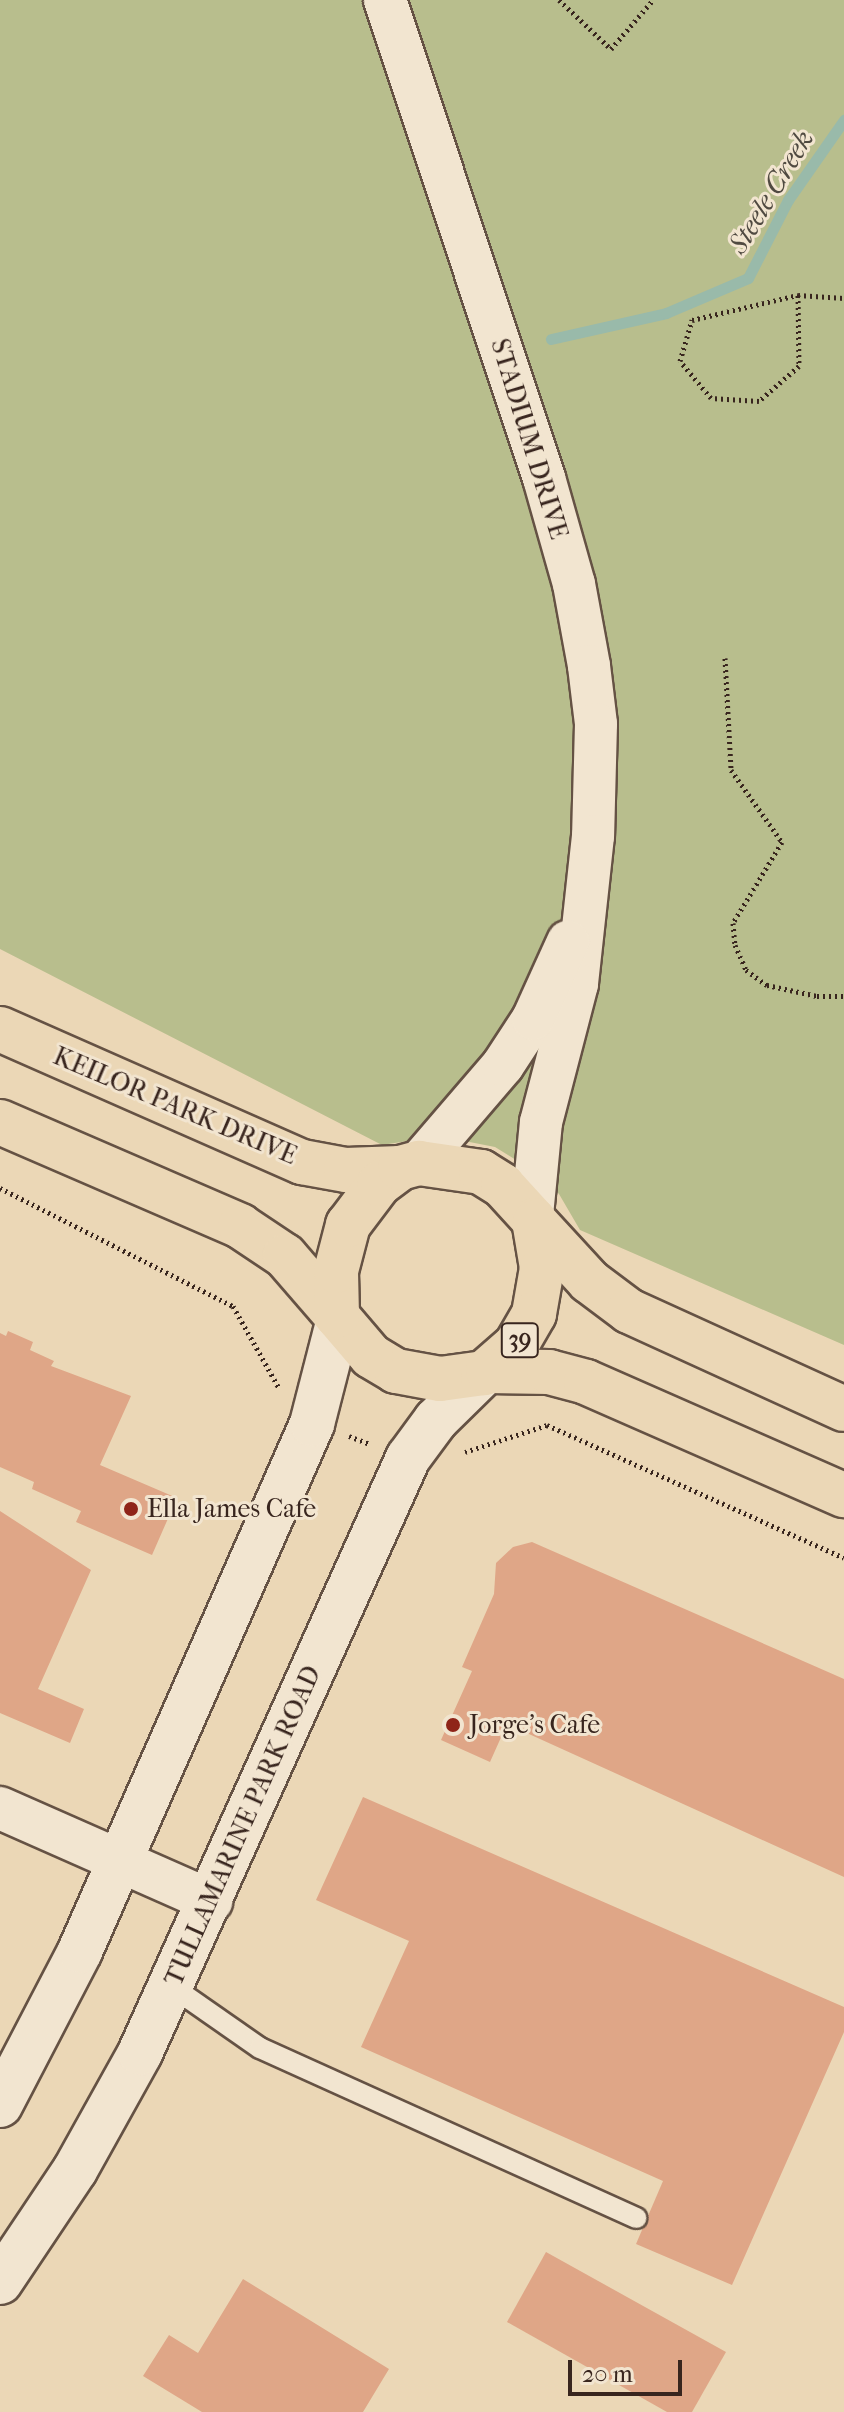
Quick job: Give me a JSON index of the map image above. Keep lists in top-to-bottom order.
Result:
{
  "streets": {
    "main road": ["KEILOR PARK DRIVE", "39"],
    "street": ["STADIUM DRIVE", "TULLAMARINE PARK ROAD"]
  },
  "crossings": [
    ["KEILOR PARK DRIVE", "39"],
    ["KEILOR PARK DRIVE", "TULLAMARINE PARK ROAD"],
    ["39", "TULLAMARINE PARK ROAD"]
  ],
  "water": ["Steele Creek"],
  "places": ["Ella James Cafe", "Jorge's Cafe"],
  "scale_bar": "20 m"
}
